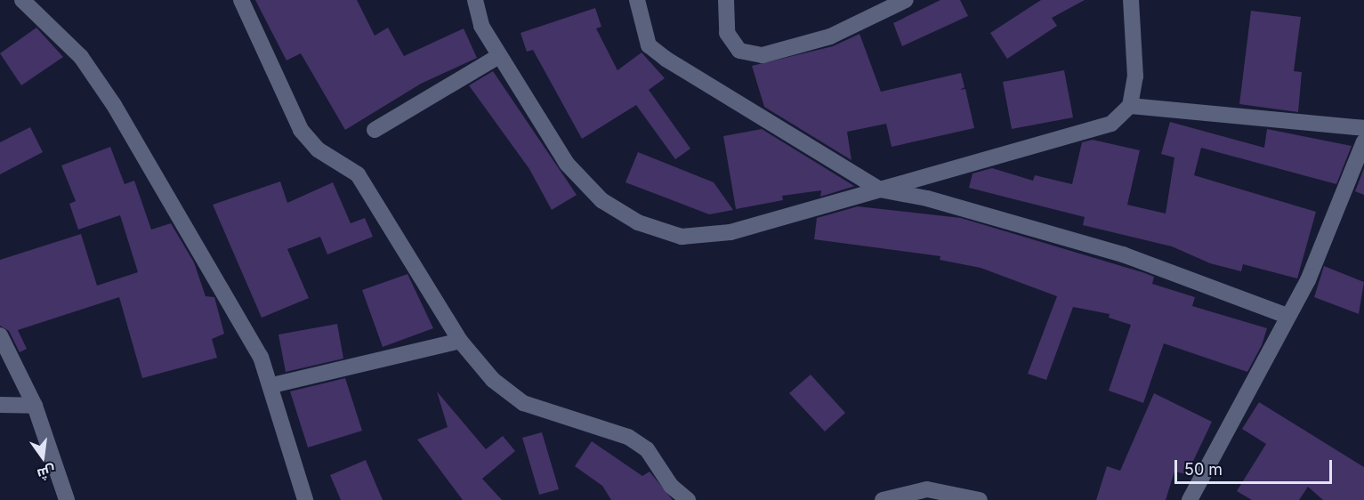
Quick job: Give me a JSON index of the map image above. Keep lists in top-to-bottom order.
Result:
{
  "scale_bar": "50 m",
  "north": "bottom"
}
